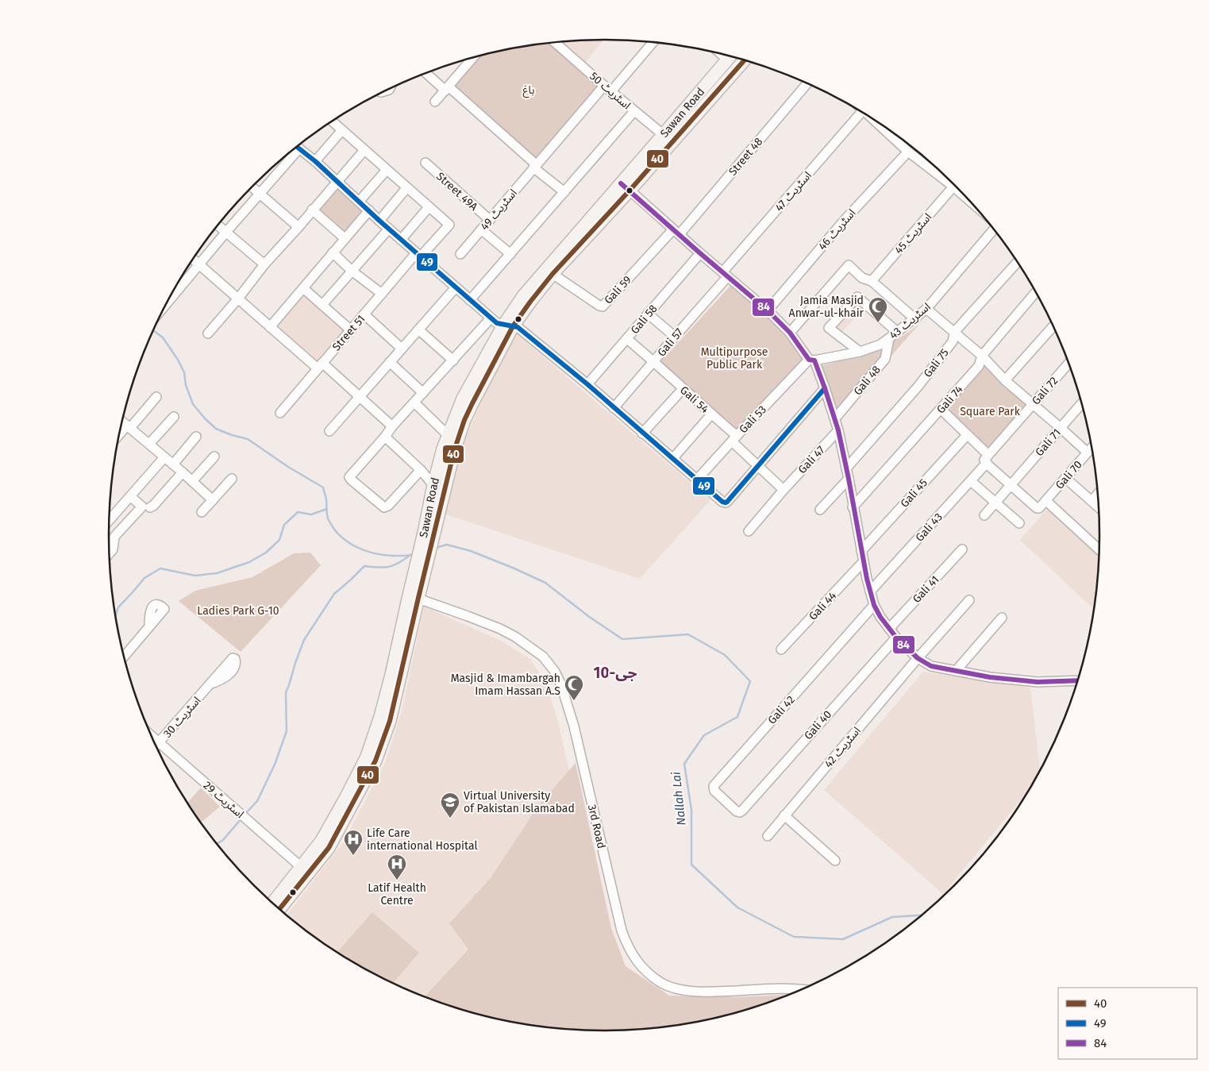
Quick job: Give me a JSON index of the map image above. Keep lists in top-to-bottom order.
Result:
{
  "streets": {
    "main road": ["Sawan Road"],
    "street": [
      "اسٹریٹ 50",
      "Street 48",
      "Street 49A",
      "اسٹریٹ 47",
      "اسٹریٹ 49",
      "اسٹریٹ 46",
      "اسٹریٹ 45",
      "Gali 59",
      "Gali 58",
      "اسٹریٹ 43",
      "Street 51",
      "Gali 57",
      "Gali 75",
      "Gali 48",
      "Gali 72",
      "Gali 54",
      "Gali 74",
      "Gali 53",
      "Gali 71",
      "Gali 47",
      "Gali 70",
      "Gali 45",
      "Gali 43",
      "Gali 41",
      "Gali 44",
      "Gali 42",
      "اسٹریٹ 30",
      "Gali 40",
      "اسٹریٹ 42",
      "اسٹریٹ 29",
      "3rd Road"
    ]
  },
  "crossings": [
    ["اسٹریٹ 50", "Sawan Road"],
    ["اسٹریٹ 50", "اسٹریٹ 49"],
    ["Sawan Road", "Gali 59"],
    ["Sawan Road", "اسٹریٹ 29"],
    ["Sawan Road", "3rd Road"],
    ["Street 48", "Gali 59"],
    ["Street 49A", "اسٹریٹ 49"],
    ["اسٹریٹ 47", "Gali 57"],
    ["Gali 58", "Gali 54"],
    ["اسٹریٹ 43", "Gali 48"],
    ["اسٹریٹ 43", "Gali 53"],
    ["Gali 57", "Gali 54"],
    ["Gali 72", "Gali 43"],
    ["Gali 54", "Gali 53"],
    ["Gali 54", "Gali 47"],
    ["Gali 71", "Gali 70"],
    ["Gali 42", "Gali 40"],
    ["اسٹریٹ 30", "اسٹریٹ 29"]
  ],
  "districts": ["جی-10"],
  "water": ["Nallah Lai"],
  "parks": [
    "باغ",
    "Multipurpose Public Park",
    "Square Park",
    "Ladies Park G-10"
  ],
  "places": {
    "mosque": ["Jamia Masjid Anwar-ul-khair", "Masjid & Imambargah Imam Hassan A.S"],
    "school or university": ["Virtual University of Pakistan Islamabad"],
    "hospital": ["Life Care international Hospital", "Latif Health Centre"]
  },
  "lines": ["transit line 40", "transit line 49", "transit line 84"],
  "legend": ["40", "49", "84"]
}
